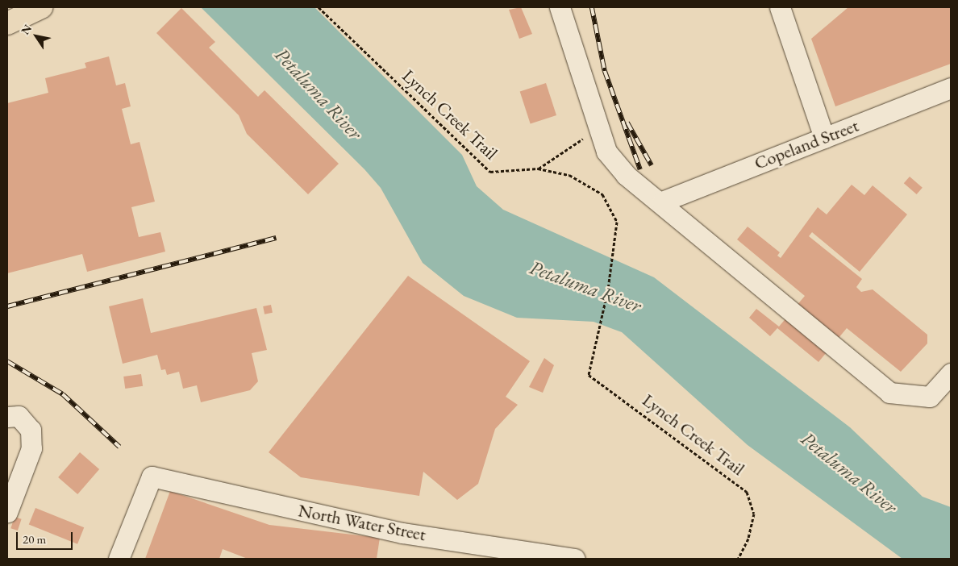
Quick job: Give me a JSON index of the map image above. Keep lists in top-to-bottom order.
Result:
{
  "streets": {
    "street": ["Copeland Street", "North Water Street"],
    "path": ["Lynch Creek Trail"]
  },
  "water": ["Petaluma River"],
  "scale_bar": "20 m",
  "north": "top left"
}
